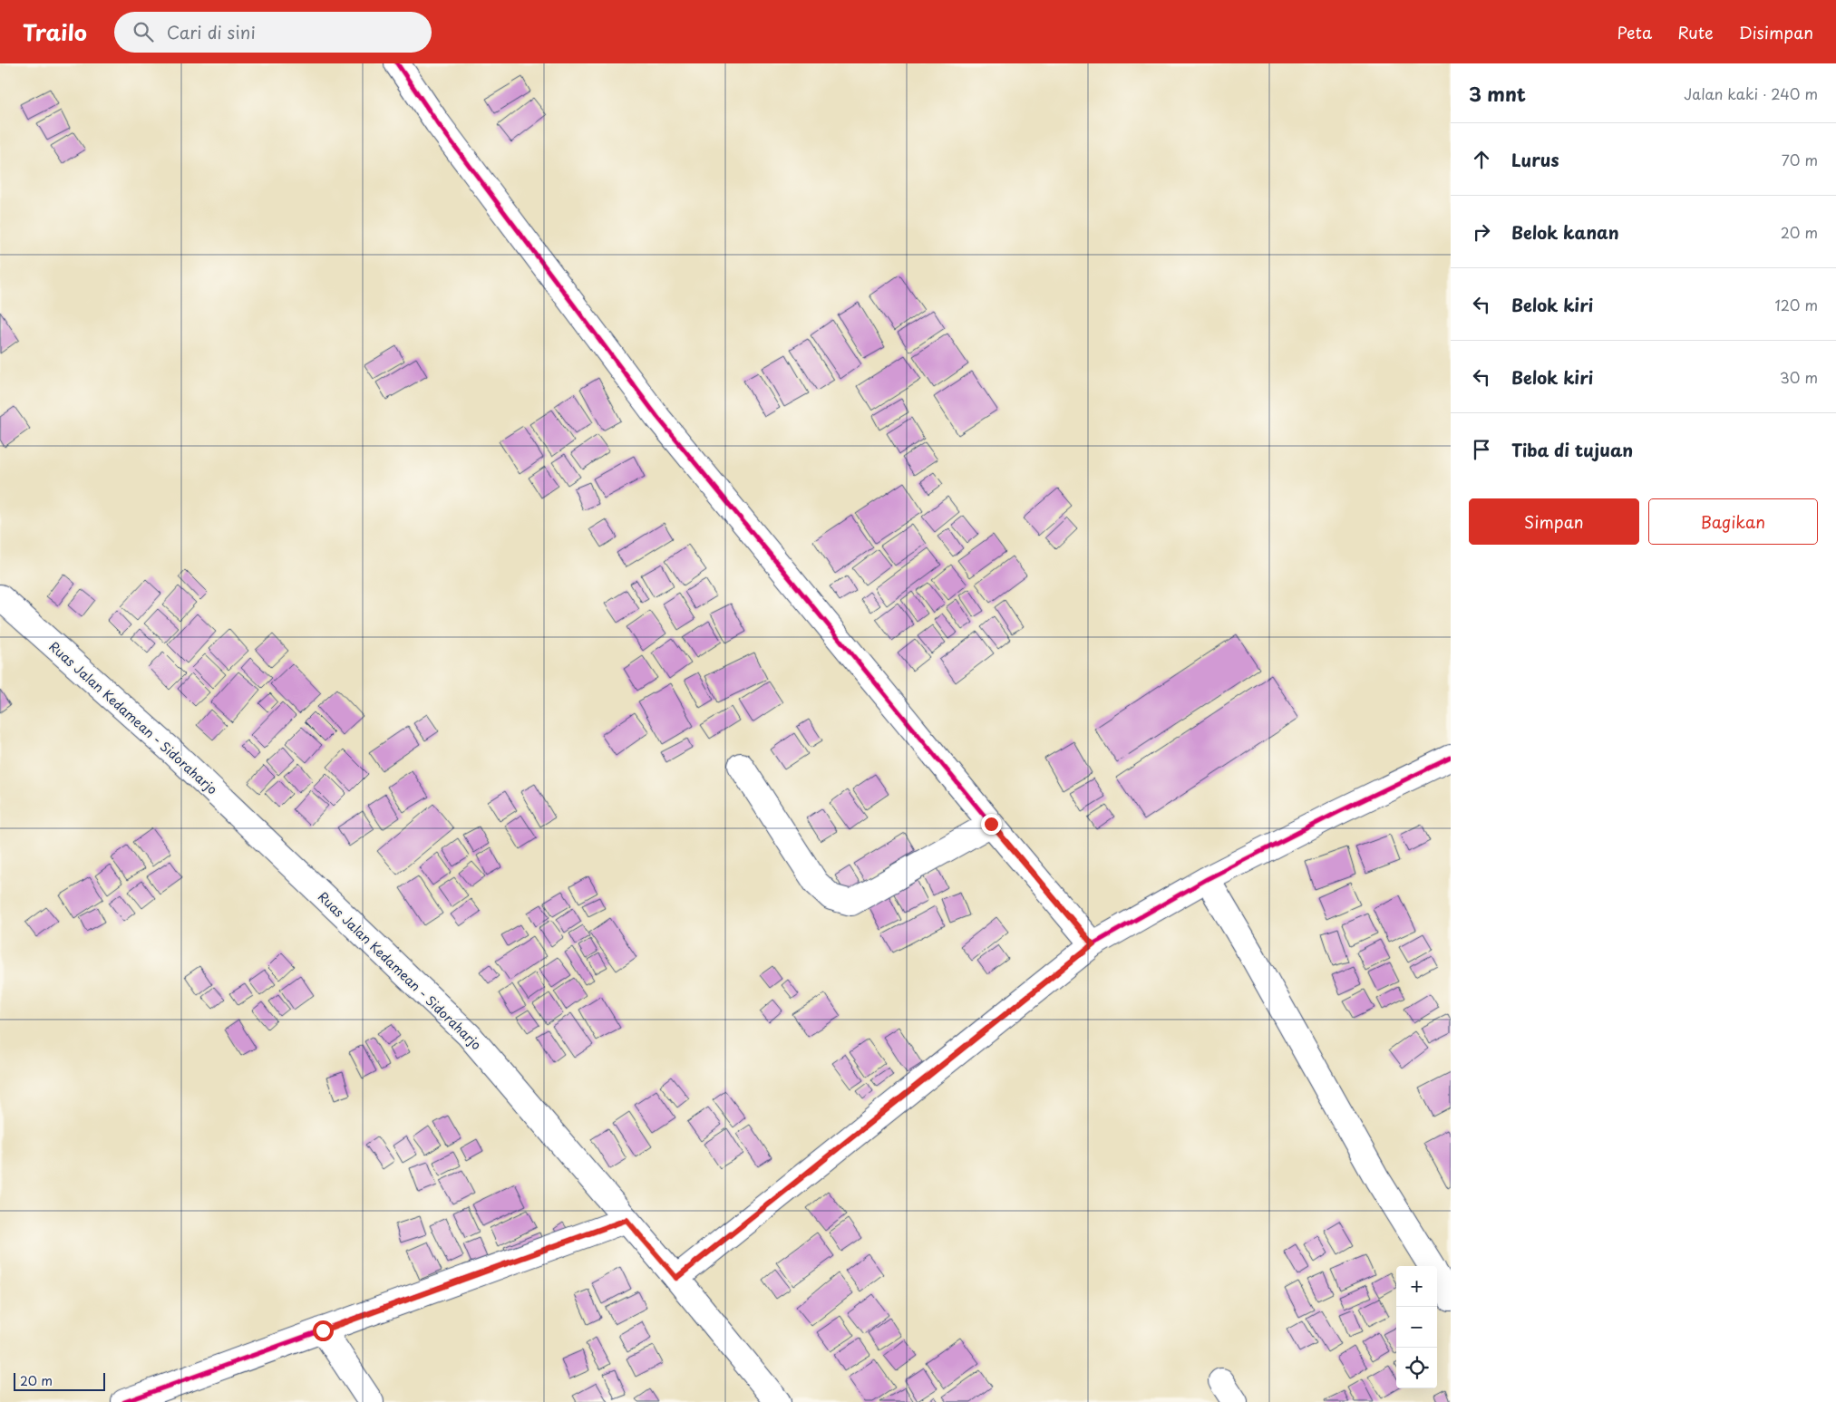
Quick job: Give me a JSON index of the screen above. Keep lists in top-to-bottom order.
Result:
{
  "streets": {
    "street": ["Ruas Jalan Kedamean - Sidoraharjo"]
  },
  "scale_bar": "20 m",
  "page": {
    "header": "Trailo",
    "search": "Cari di sini",
    "nav": ["Peta", "Rute", "Disimpan"],
    "heading": ["3 mnt", "Jalan kaki · 240 m"],
    "list": [
      ["Lurus", "70 m"],
      ["Belok kanan", "20 m"],
      ["Belok kiri", "120 m"],
      ["Belok kiri", "30 m"],
      "Tiba di tujuan"
    ],
    "buttons": ["Simpan", "Bagikan"],
    "map_buttons": ["+", "−"],
    "scale": "20 m"
  }
}
